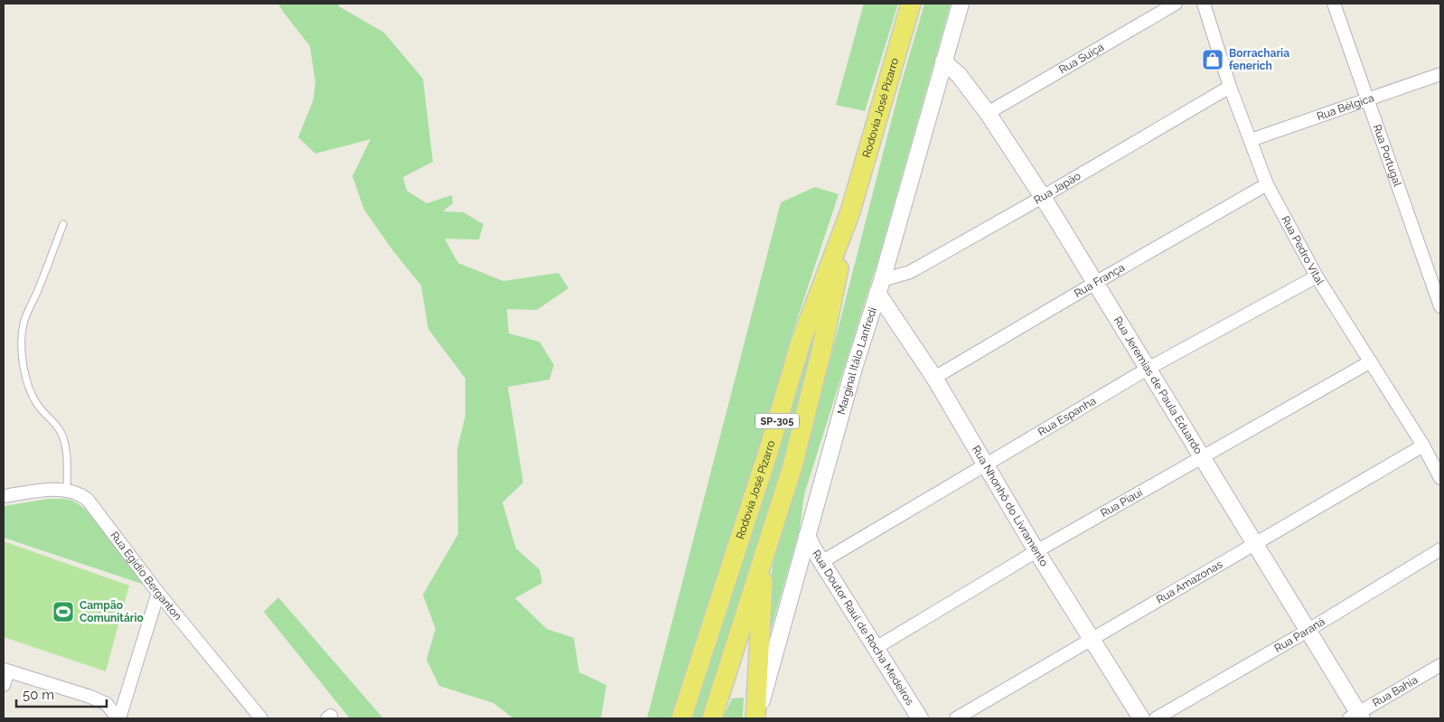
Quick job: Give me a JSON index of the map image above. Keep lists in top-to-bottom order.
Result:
{
  "streets": {
    "main road": ["Rodovia José Pizarro", "SP-305"],
    "street": [
      "Rua Suiça",
      "Rua Bélgica",
      "Rua Portugal",
      "Rua Japão",
      "Rua Pedro Vital",
      "Rua França",
      "Marginal Itálo Lanfredi",
      "Rua Jeremias de Paula Eduardo",
      "Rua Espanha",
      "Rua Piauí",
      "Rua Nhonhô do Livramento",
      "Rua Egidio Berganton",
      "Rua Amazonas",
      "Rua Doutor Raul de Rocha Medeiros",
      "Rua Paraná",
      "Rua Bahia"
    ]
  },
  "crossings": [
    ["Rua Suiça", "Rua Jeremias de Paula Eduardo"],
    ["Rua Bélgica", "Rua Portugal"],
    ["Rua Bélgica", "Rua Pedro Vital"],
    ["Rua Japão", "Rua Pedro Vital"],
    ["Rua Japão", "Marginal Itálo Lanfredi"],
    ["Rua Japão", "Rua Jeremias de Paula Eduardo"],
    ["Rua Japão", "Rua Nhonhô do Livramento"],
    ["Rua Pedro Vital", "Rua França"],
    ["Rua Pedro Vital", "Rua Espanha"],
    ["Rua Pedro Vital", "Rua Piauí"],
    ["Rua Pedro Vital", "Rua Amazonas"],
    ["Rua França", "Rua Jeremias de Paula Eduardo"],
    ["Rua França", "Rua Nhonhô do Livramento"],
    ["Marginal Itálo Lanfredi", "Rua Jeremias de Paula Eduardo"],
    ["Marginal Itálo Lanfredi", "Rua Nhonhô do Livramento"],
    ["Marginal Itálo Lanfredi", "Rua Doutor Raul de Rocha Medeiros"],
    ["Rua Jeremias de Paula Eduardo", "Rua Espanha"],
    ["Rua Jeremias de Paula Eduardo", "Rua Piauí"],
    ["Rua Jeremias de Paula Eduardo", "Rua Amazonas"],
    ["Rua Jeremias de Paula Eduardo", "Rua Paraná"],
    ["Rua Jeremias de Paula Eduardo", "Rua Bahia"],
    ["Rua Espanha", "Rua Nhonhô do Livramento"],
    ["Rua Espanha", "Rua Doutor Raul de Rocha Medeiros"],
    ["Rua Piauí", "Rua Nhonhô do Livramento"],
    ["Rua Piauí", "Rua Doutor Raul de Rocha Medeiros"],
    ["Rua Nhonhô do Livramento", "Rua Amazonas"]
  ],
  "places": {
    "shop": ["Borracharia fenerich"],
    "sports": ["Campão Comunitário"]
  },
  "scale_bar": "50 m"
}
